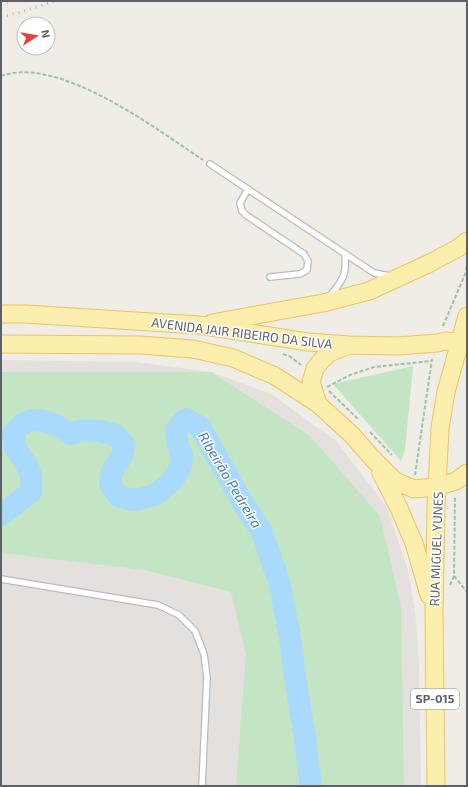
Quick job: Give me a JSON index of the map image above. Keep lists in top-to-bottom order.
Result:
{
  "streets": {
    "main road": ["AVENIDA JAIR RIBEIRO DA SILVA", "RUA MIGUEL YUNES", "SP-015"]
  },
  "crossings": [
    ["AVENIDA JAIR RIBEIRO DA SILVA", "RUA MIGUEL YUNES"]
  ],
  "water": ["Ribeirão Pedreira"],
  "north": "right"
}
